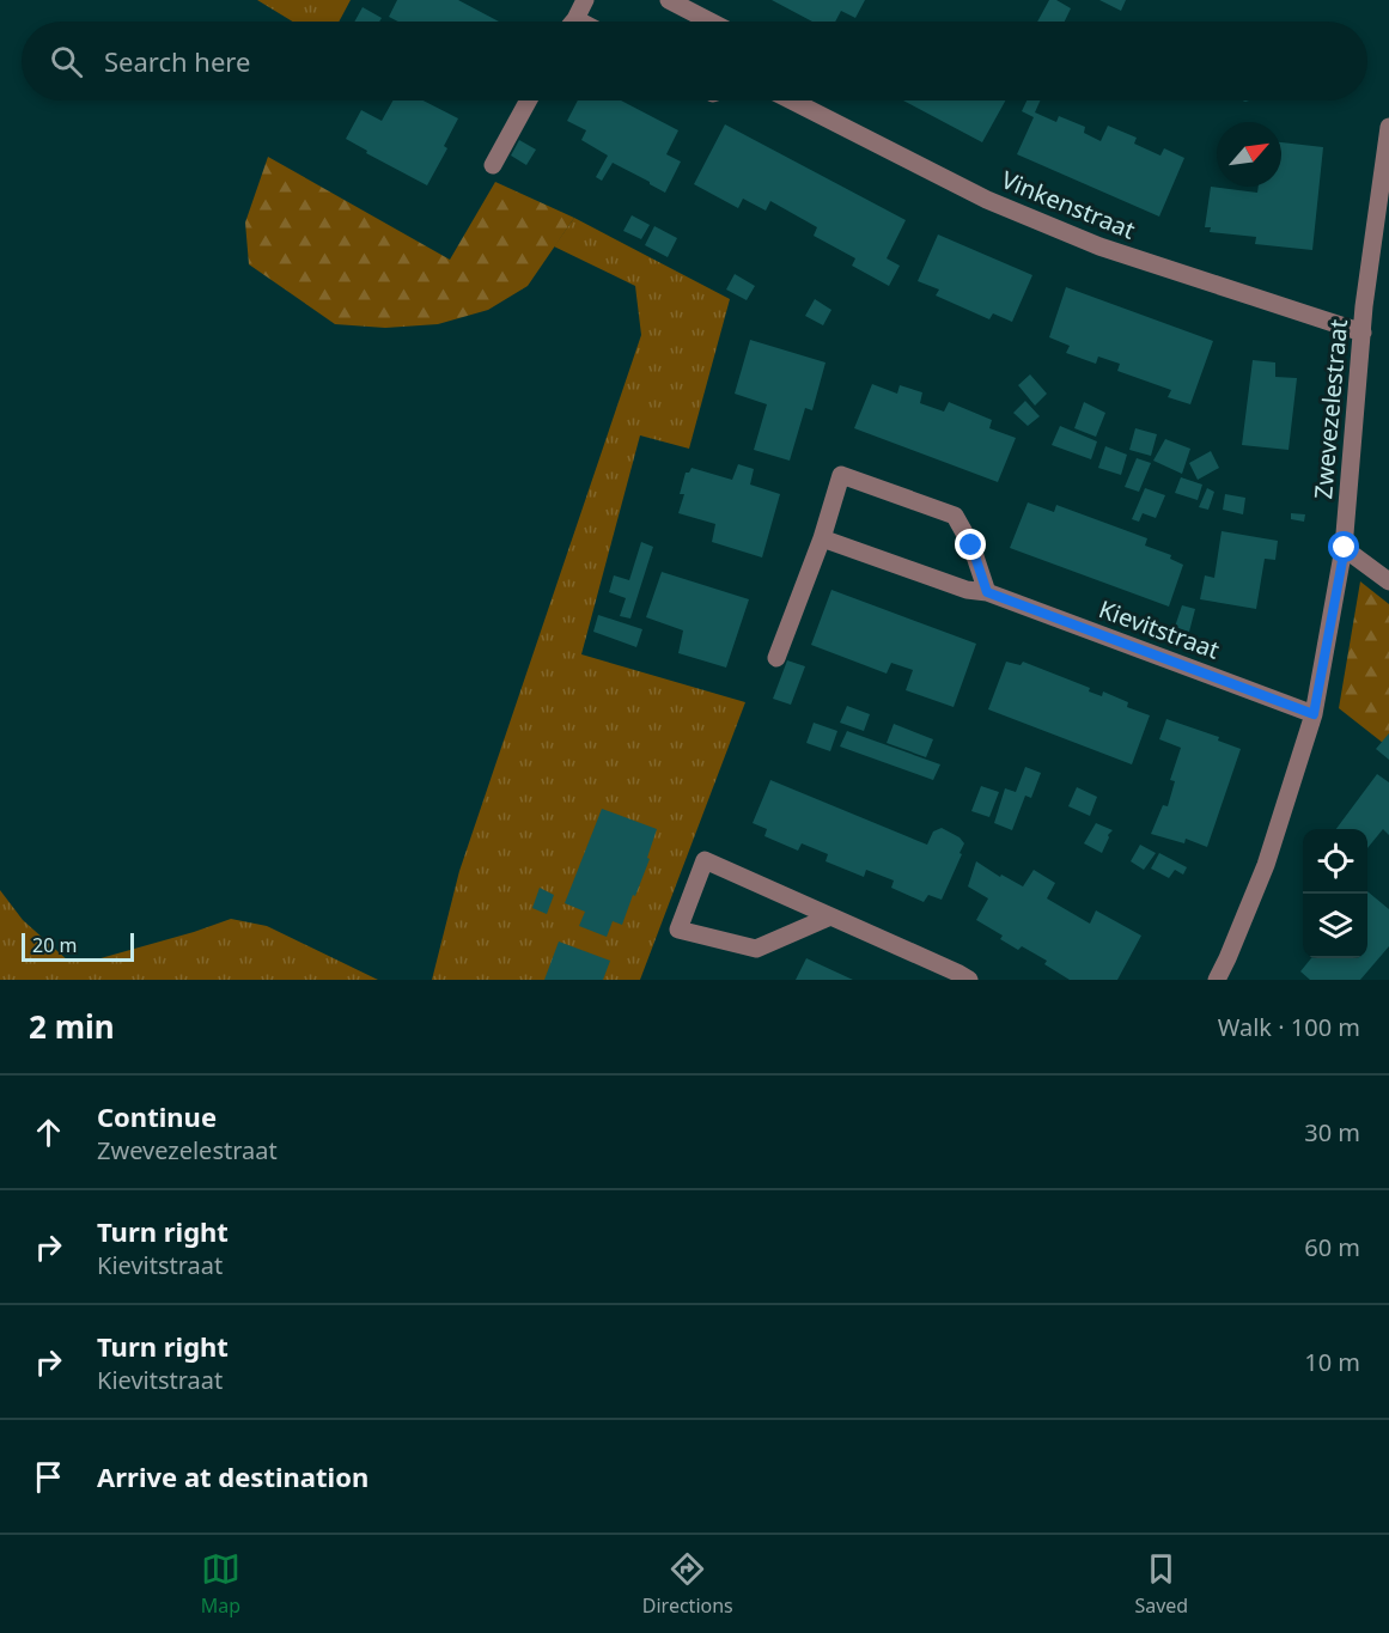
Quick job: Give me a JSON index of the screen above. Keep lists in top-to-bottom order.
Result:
{
  "streets": {
    "street": ["Vinkenstraat", "Zwevezelestraat", "Kievitstraat"]
  },
  "crossings": [
    ["Vinkenstraat", "Zwevezelestraat"],
    ["Zwevezelestraat", "Kievitstraat"]
  ],
  "scale_bar": "20 m",
  "north": "top right",
  "page": {
    "search": "Search here",
    "scale": "20 m",
    "heading": ["2 min", "Walk · 100 m"],
    "list": [
      ["Continue", "Zwevezelestraat", "30 m"],
      ["Turn right", "Kievitstraat", "60 m"],
      ["Turn right", "Kievitstraat", "10 m"],
      "Arrive at destination"
    ],
    "nav": ["Map", "Directions", "Saved"]
  }
}
